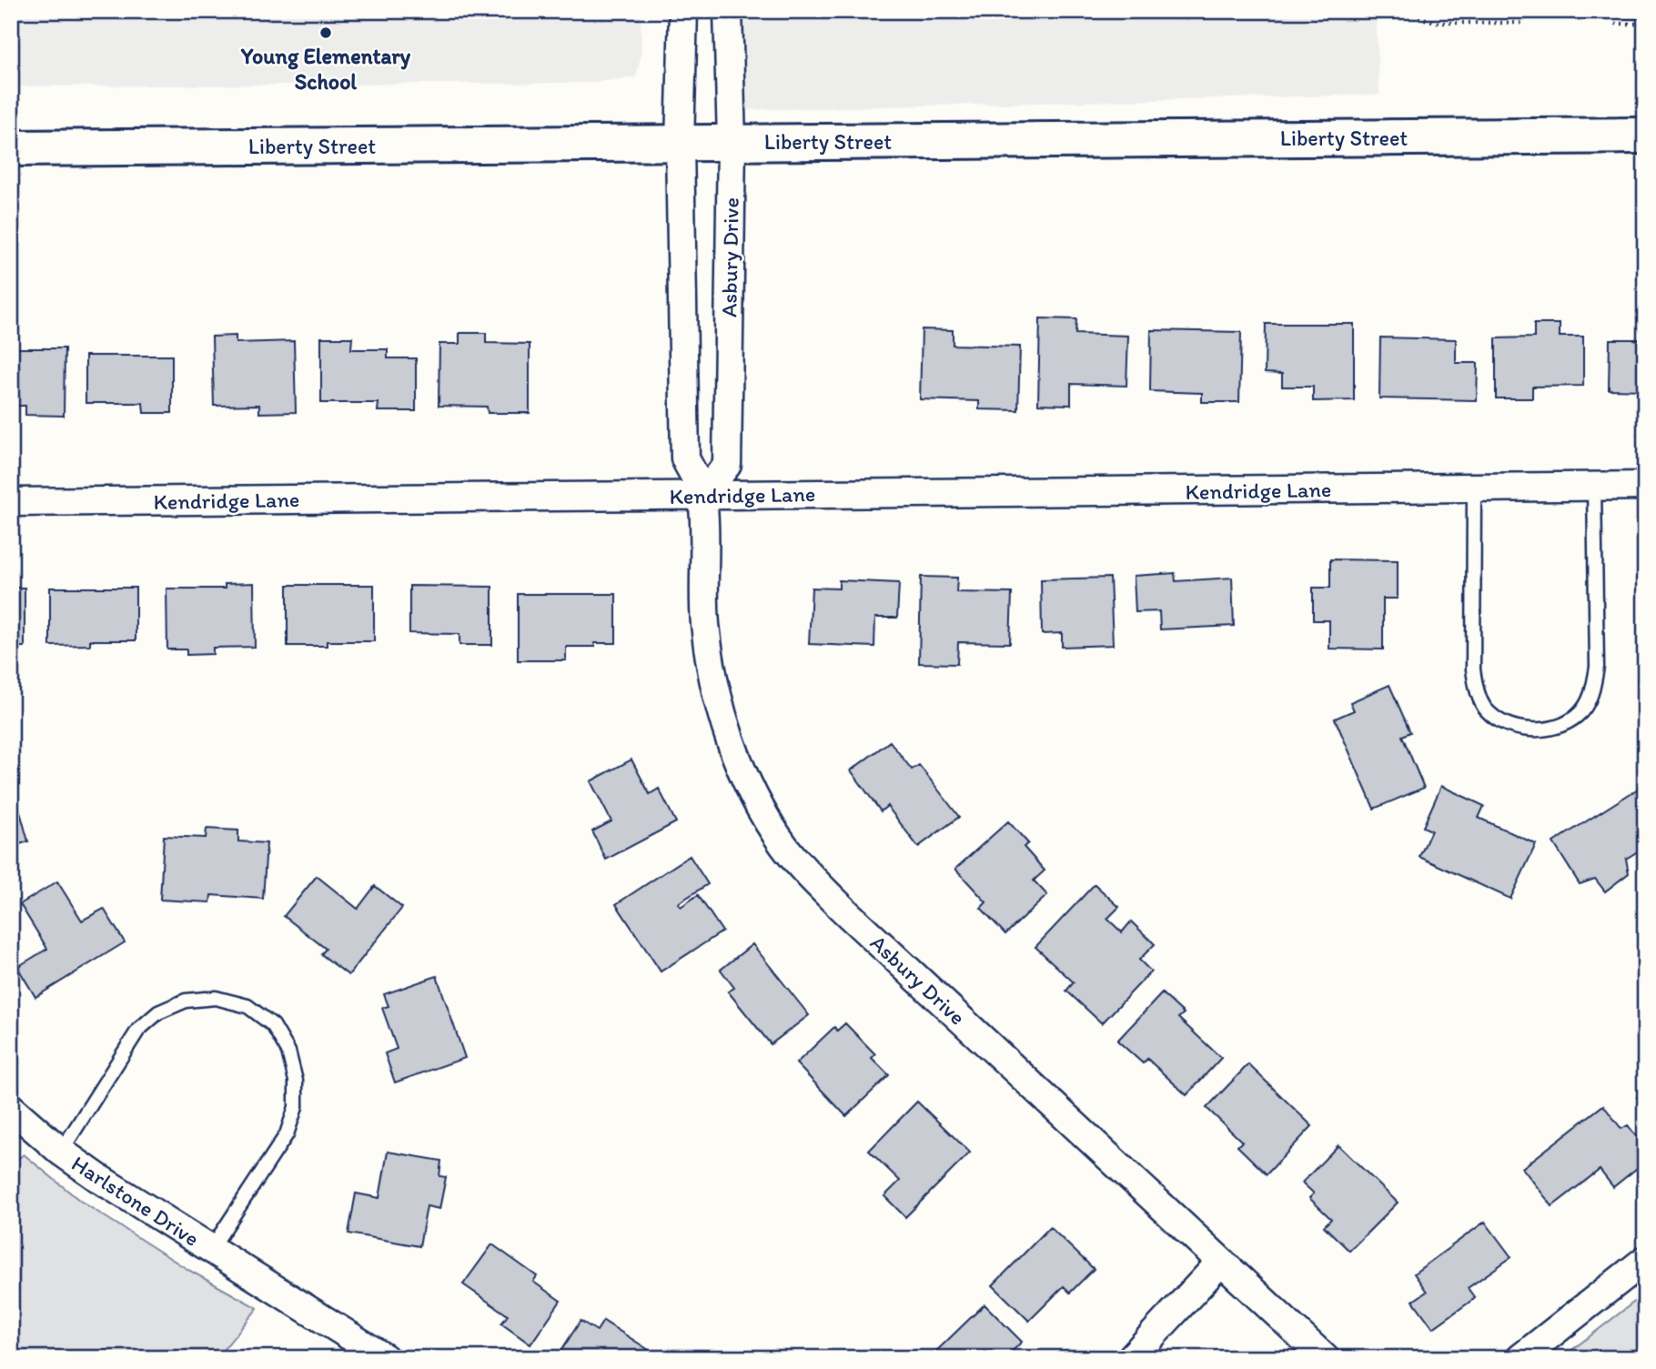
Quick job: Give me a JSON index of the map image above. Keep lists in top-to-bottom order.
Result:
{
  "streets": {
    "street": [
      "Liberty Street",
      "Asbury Drive",
      "Kendridge Lane",
      "Harlstone Drive"
    ]
  },
  "crossings": [
    ["Liberty Street", "Asbury Drive"],
    ["Asbury Drive", "Kendridge Lane"]
  ],
  "places": ["Young Elementary School"]
}
